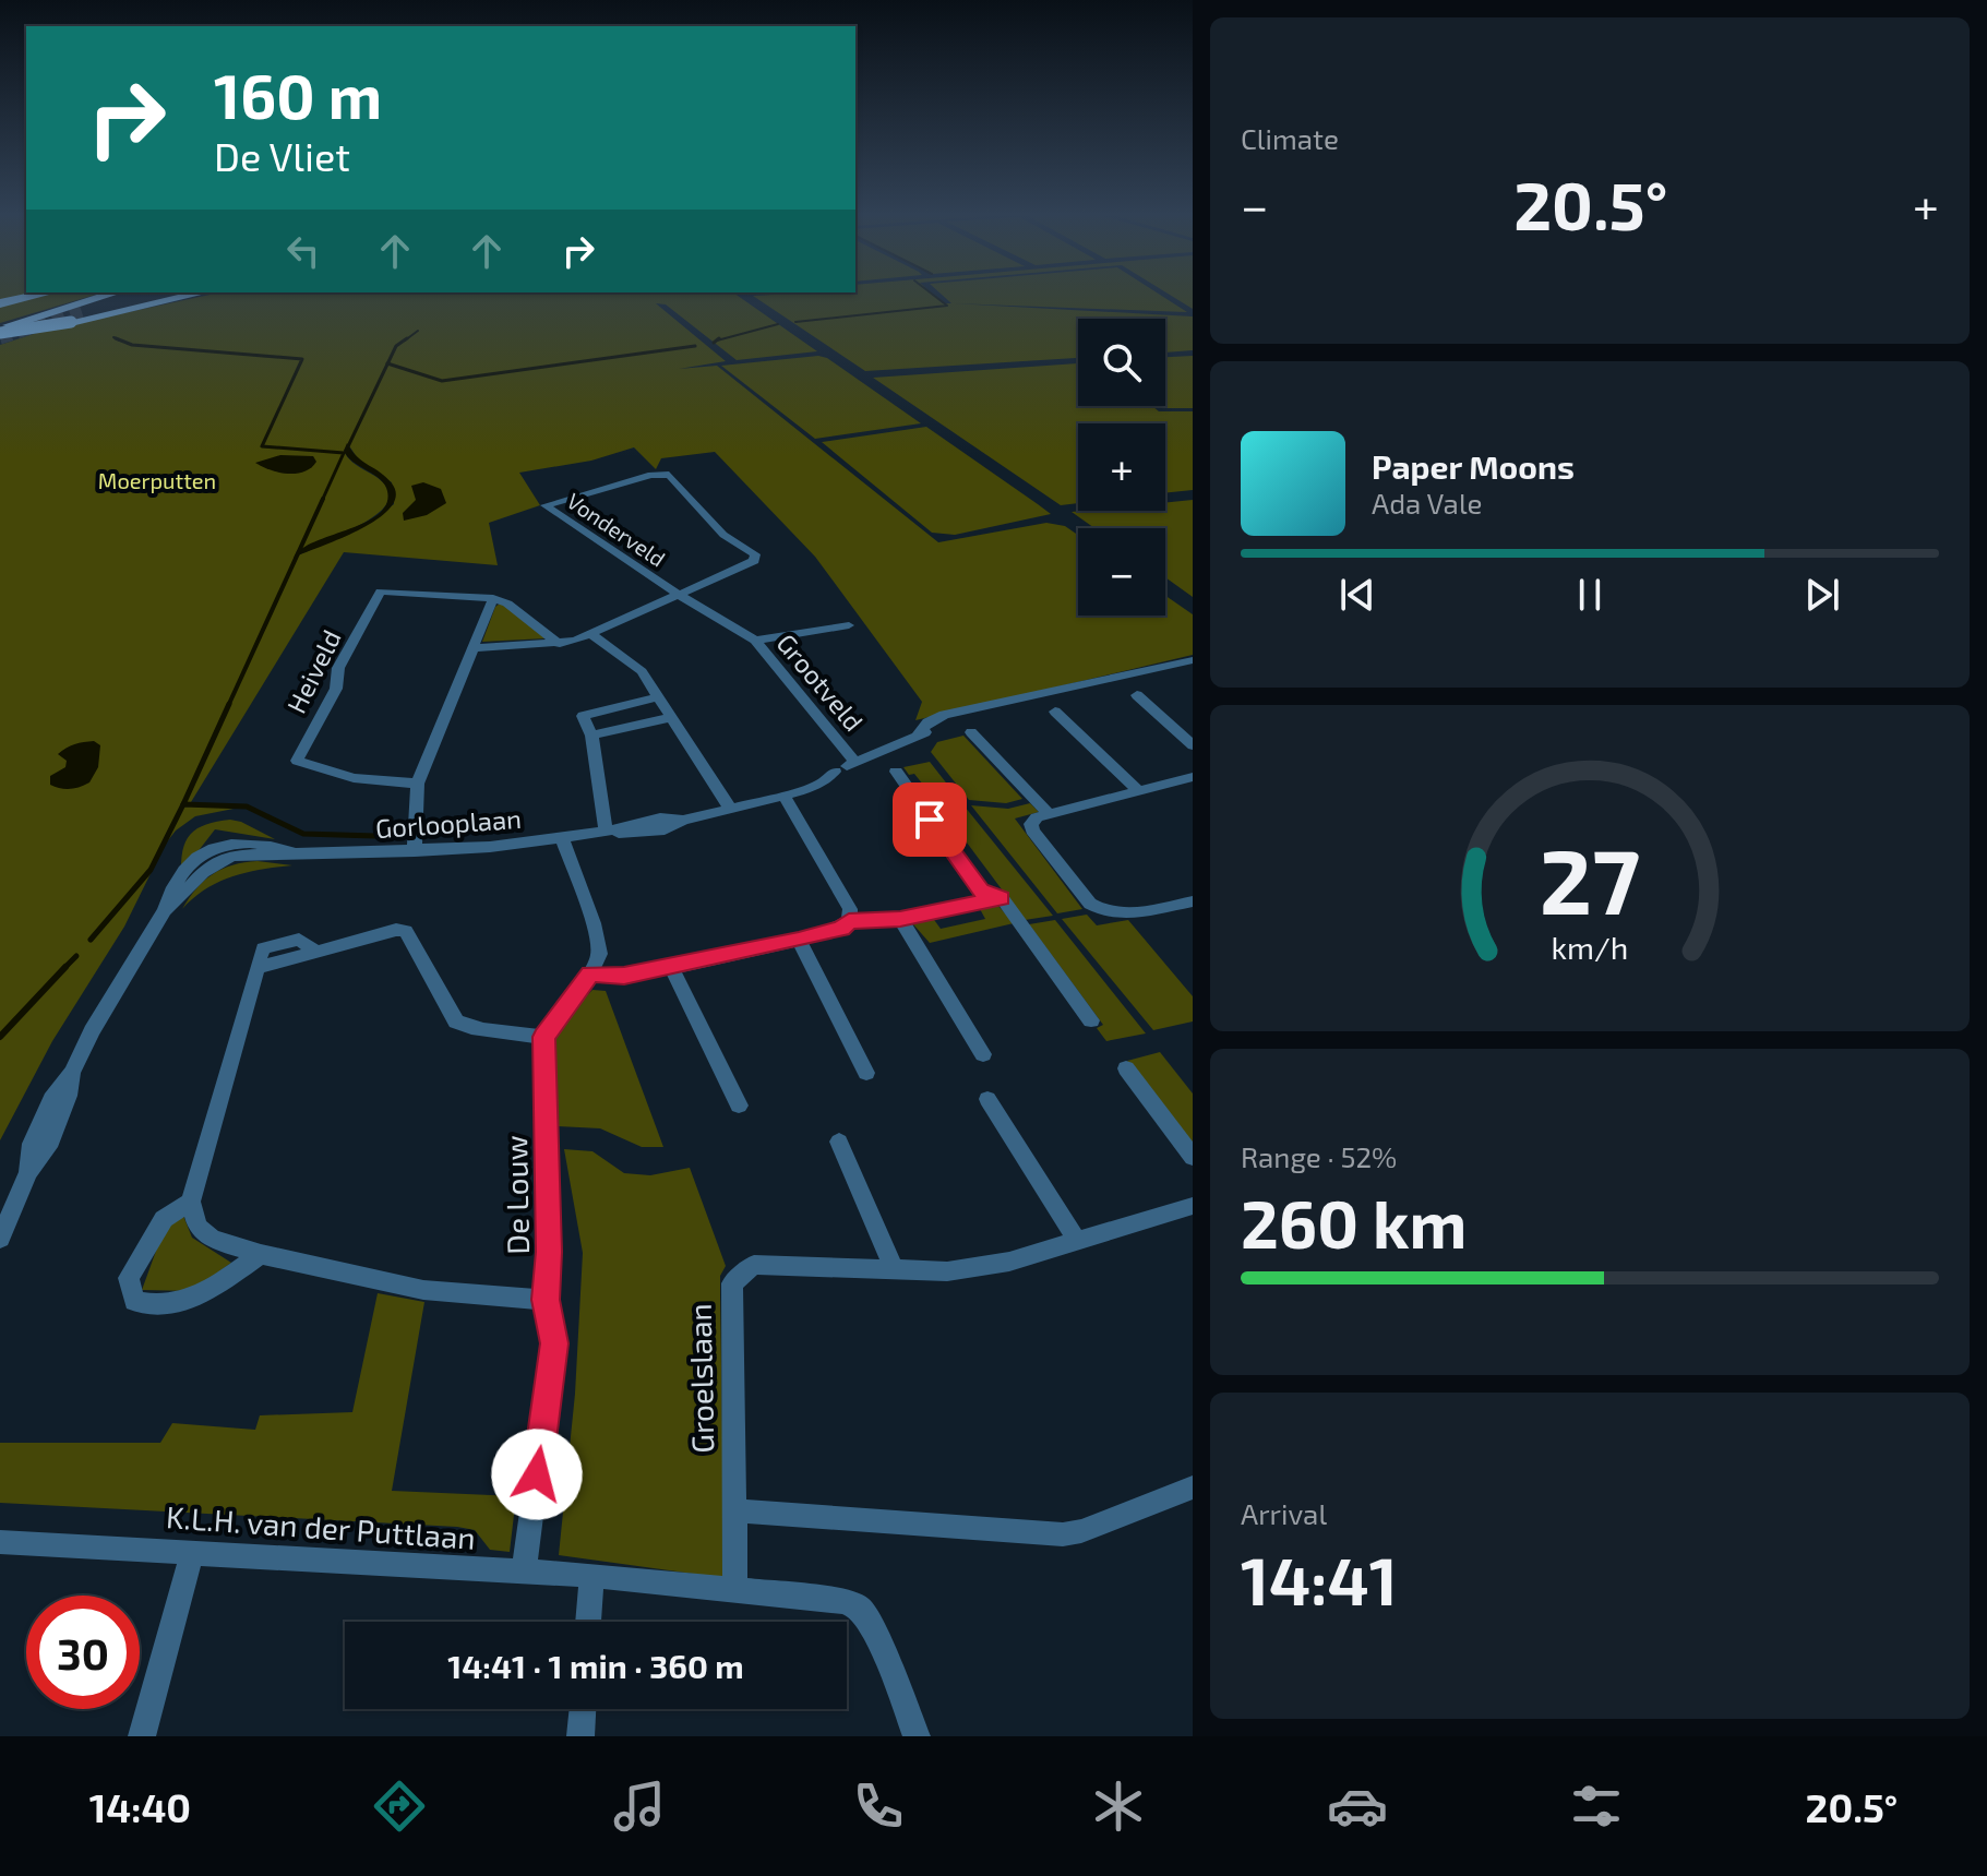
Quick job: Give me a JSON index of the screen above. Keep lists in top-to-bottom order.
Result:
{
  "streets": {
    "street": [
      "Vonderveld",
      "Heiveld",
      "Grootveld",
      "Gorlooplaan",
      "De Louw",
      "Groelslaan",
      "K.L.H. van der Puttlaan"
    ]
  },
  "crossings": [
    ["Vonderveld", "Grootveld"],
    ["Grootveld", "Gorlooplaan"],
    ["De Louw", "K.L.H. van der Puttlaan"],
    ["Groelslaan", "K.L.H. van der Puttlaan"]
  ],
  "parks": ["Moerputten"],
  "page": {
    "tile": [
      "Climate",
      ["Range · 52%", "260 km"],
      ["Arrival", "14:41"]
    ],
    "turn": ["160 m", "De Vliet"],
    "heat": ["−", "20.5°", "+"],
    "map_buttons": ["+", "−"],
    "song": ["Paper Moons", "Ada Vale"],
    "limit": "30",
    "trip": "14:41 · 1 min · 360 m",
    "tabs": ["14:40", "20.5°"],
    "gauge": ["27", "km/h"]
  }
}
